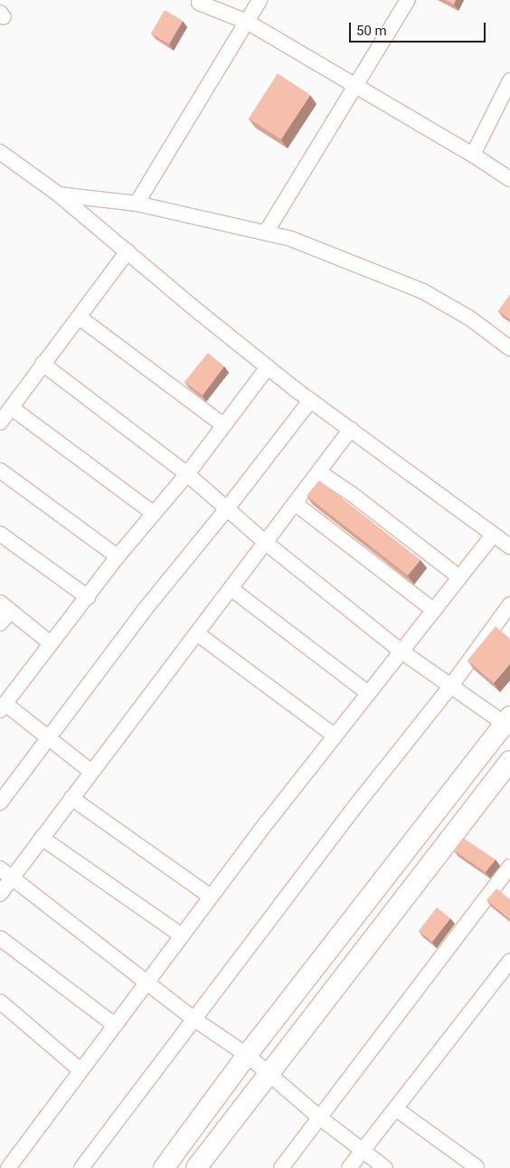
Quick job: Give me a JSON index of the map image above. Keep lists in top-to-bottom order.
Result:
{
  "scale_bar": "50 m"
}
